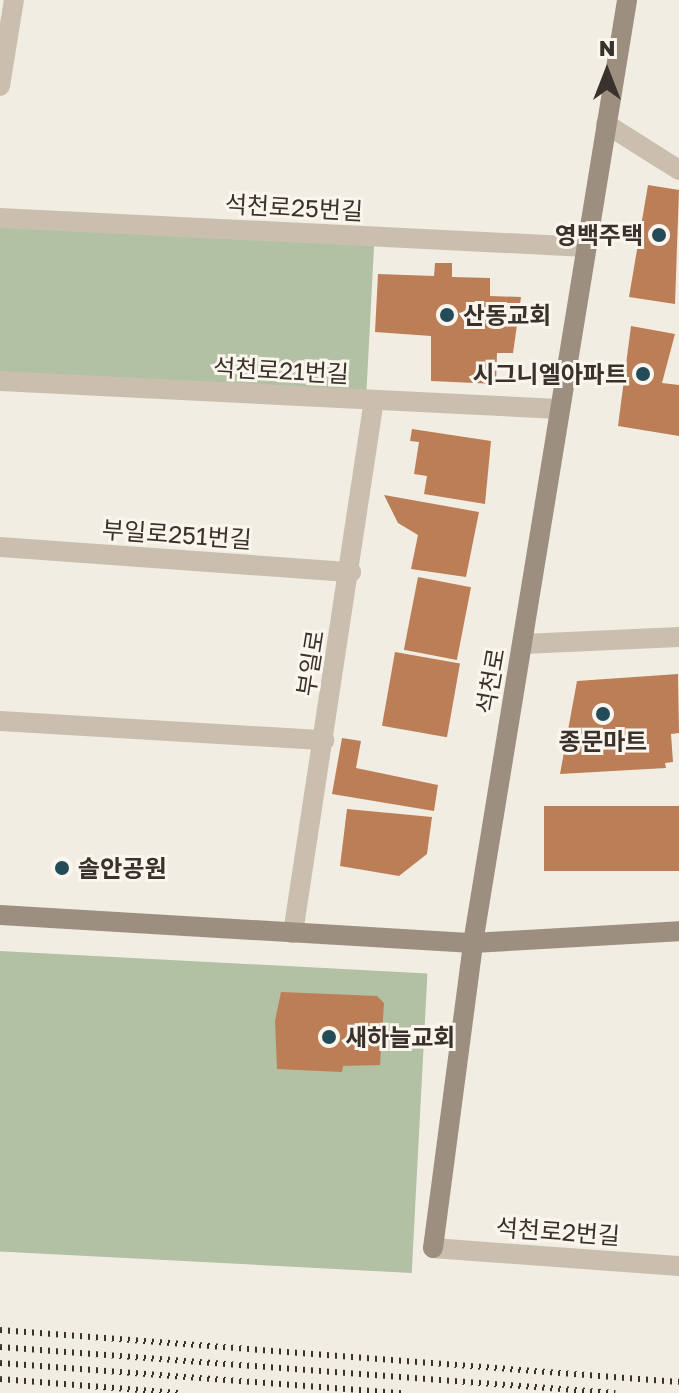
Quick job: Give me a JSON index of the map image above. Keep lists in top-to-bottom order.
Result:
{
  "streets": {
    "street": [
      "석천로25번길",
      "석천로21번길",
      "부일로251번길",
      "부일로",
      "석천로",
      "석천로2번길"
    ]
  },
  "crossings": [
    ["석천로25번길", "석천로"],
    ["석천로21번길", "부일로"],
    ["석천로21번길", "석천로"],
    ["부일로251번길", "부일로"],
    ["석천로", "석천로2번길"]
  ],
  "places": [
    "영백주택",
    "산동교회",
    "시그니엘아파트",
    "종문마트",
    "솔안공원",
    "새하늘교회"
  ],
  "north": "top"
}
